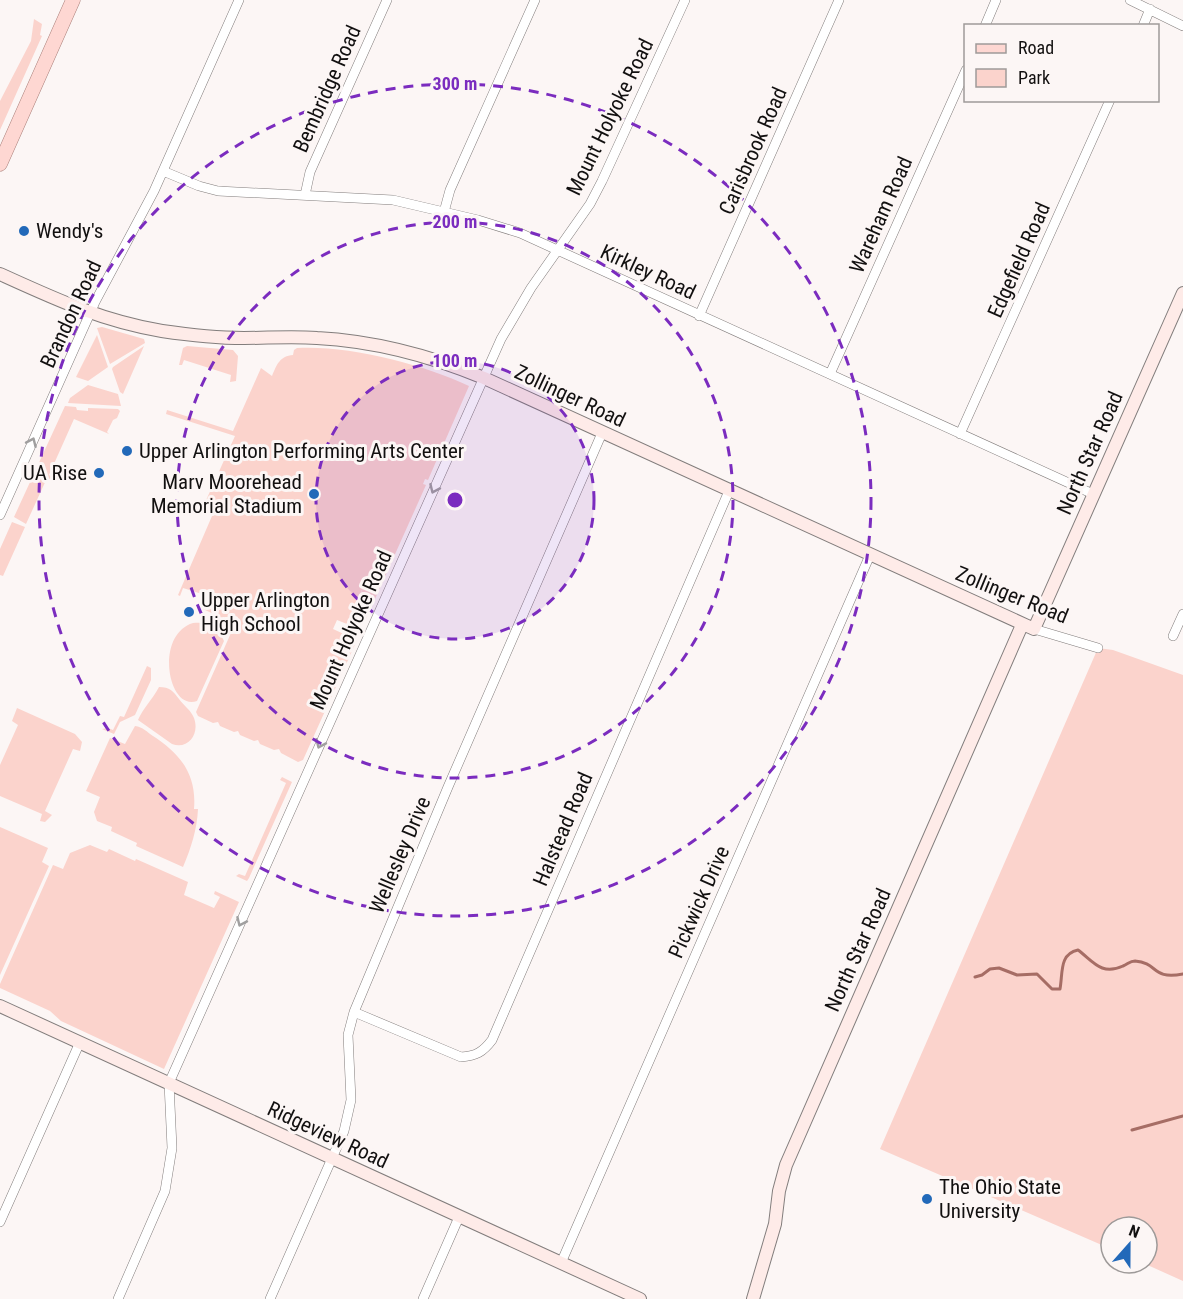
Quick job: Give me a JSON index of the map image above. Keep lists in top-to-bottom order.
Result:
{
  "streets": {
    "street": [
      "Bembridge Road",
      "Mount Holyoke Road",
      "Carisbrook Road",
      "Wareham Road",
      "Edgefield Road",
      "Kirkley Road",
      "Brandon Road",
      "Zollinger Road",
      "North Star Road",
      "Halstead Road",
      "Wellesley Drive",
      "Pickwick Drive",
      "Ridgeview Road"
    ]
  },
  "crossings": [
    ["Bembridge Road", "Kirkley Road"],
    ["Mount Holyoke Road", "Kirkley Road"],
    ["Mount Holyoke Road", "Zollinger Road"],
    ["Mount Holyoke Road", "Ridgeview Road"],
    ["Carisbrook Road", "Kirkley Road"],
    ["Wareham Road", "Kirkley Road"],
    ["Edgefield Road", "Kirkley Road"],
    ["Kirkley Road", "Brandon Road"],
    ["Kirkley Road", "North Star Road"],
    ["Brandon Road", "Zollinger Road"],
    ["Zollinger Road", "North Star Road"],
    ["Zollinger Road", "Halstead Road"],
    ["Zollinger Road", "Wellesley Drive"],
    ["Zollinger Road", "Pickwick Drive"],
    ["Halstead Road", "Wellesley Drive"],
    ["Wellesley Drive", "Ridgeview Road"],
    ["Pickwick Drive", "Ridgeview Road"]
  ],
  "one_way": ["Mount Holyoke Road", "Brandon Road"],
  "places": [
    "Wendy's",
    "Upper Arlington Performing Arts Center",
    "UA Rise",
    "Marv Moorehead Memorial Stadium",
    "Upper Arlington High School",
    "The Ohio State University"
  ],
  "legend": ["Road", "Park"],
  "north": "top",
  "rings": ["300 m", "200 m", "100 m"]
}
